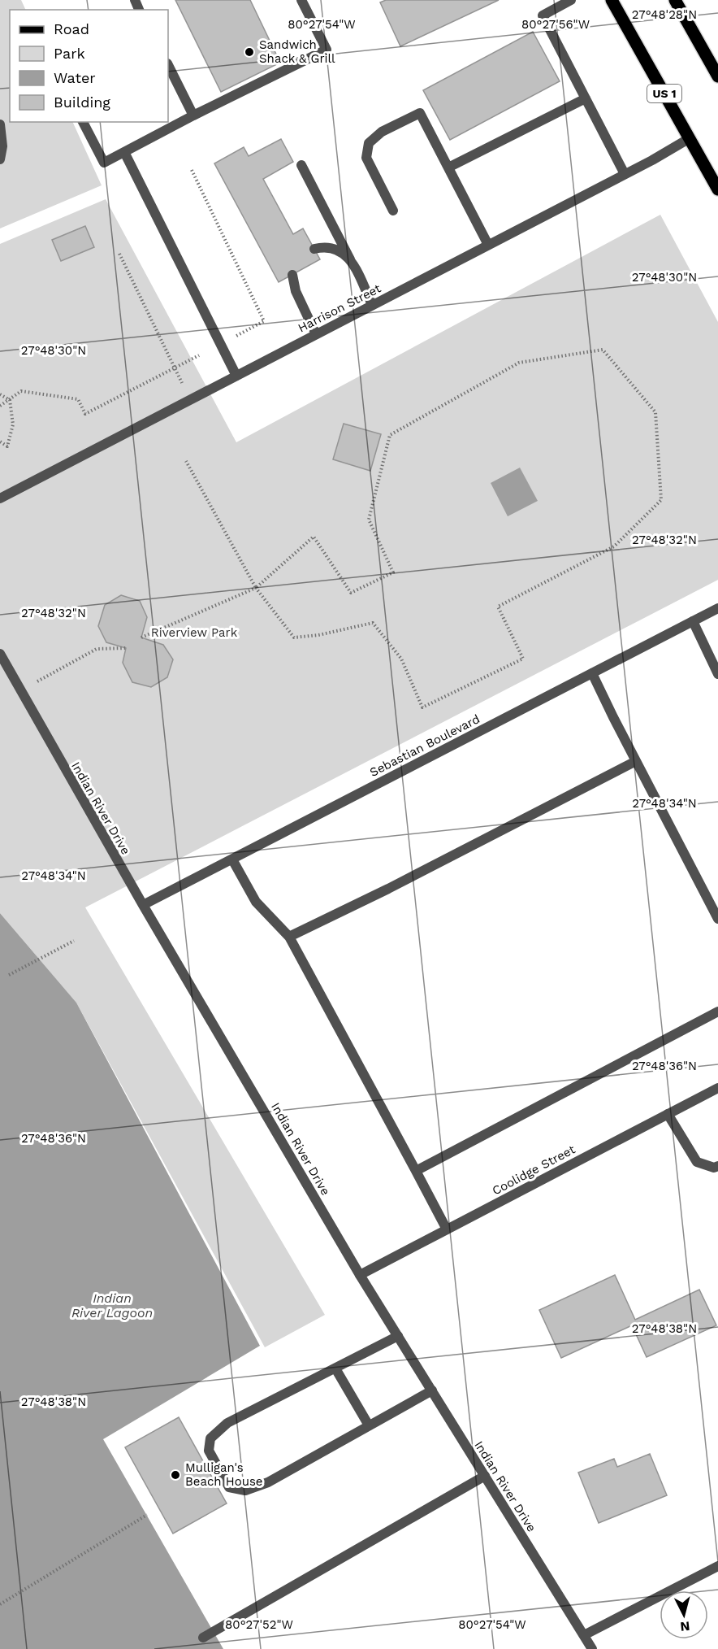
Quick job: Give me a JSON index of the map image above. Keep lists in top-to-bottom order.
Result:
{
  "streets": {
    "main road": ["US 1"],
    "street": [
      "Harrison Street",
      "Sebastian Boulevard",
      "Indian River Drive",
      "Coolidge Street"
    ]
  },
  "crossings": [
    ["US 1", "Harrison Street"],
    ["Sebastian Boulevard", "Indian River Drive"],
    ["Indian River Drive", "Coolidge Street"]
  ],
  "water": ["Indian River Lagoon"],
  "parks": ["Riverview Park"],
  "places": ["Sandwich Shack & Grill", "Mulligan's Beach House"],
  "legend": [
    "Road",
    "Park",
    "Water",
    "Building"
  ],
  "north": "bottom",
  "coordinates": [
    "27°48'28\"N",
    "80°27'54\"W",
    "80°27'56\"W",
    "27°48'30\"N",
    "27°48'32\"N",
    "27°48'34\"N",
    "27°48'36\"N",
    "27°48'38\"N",
    "80°27'52\"W"
  ]
}
